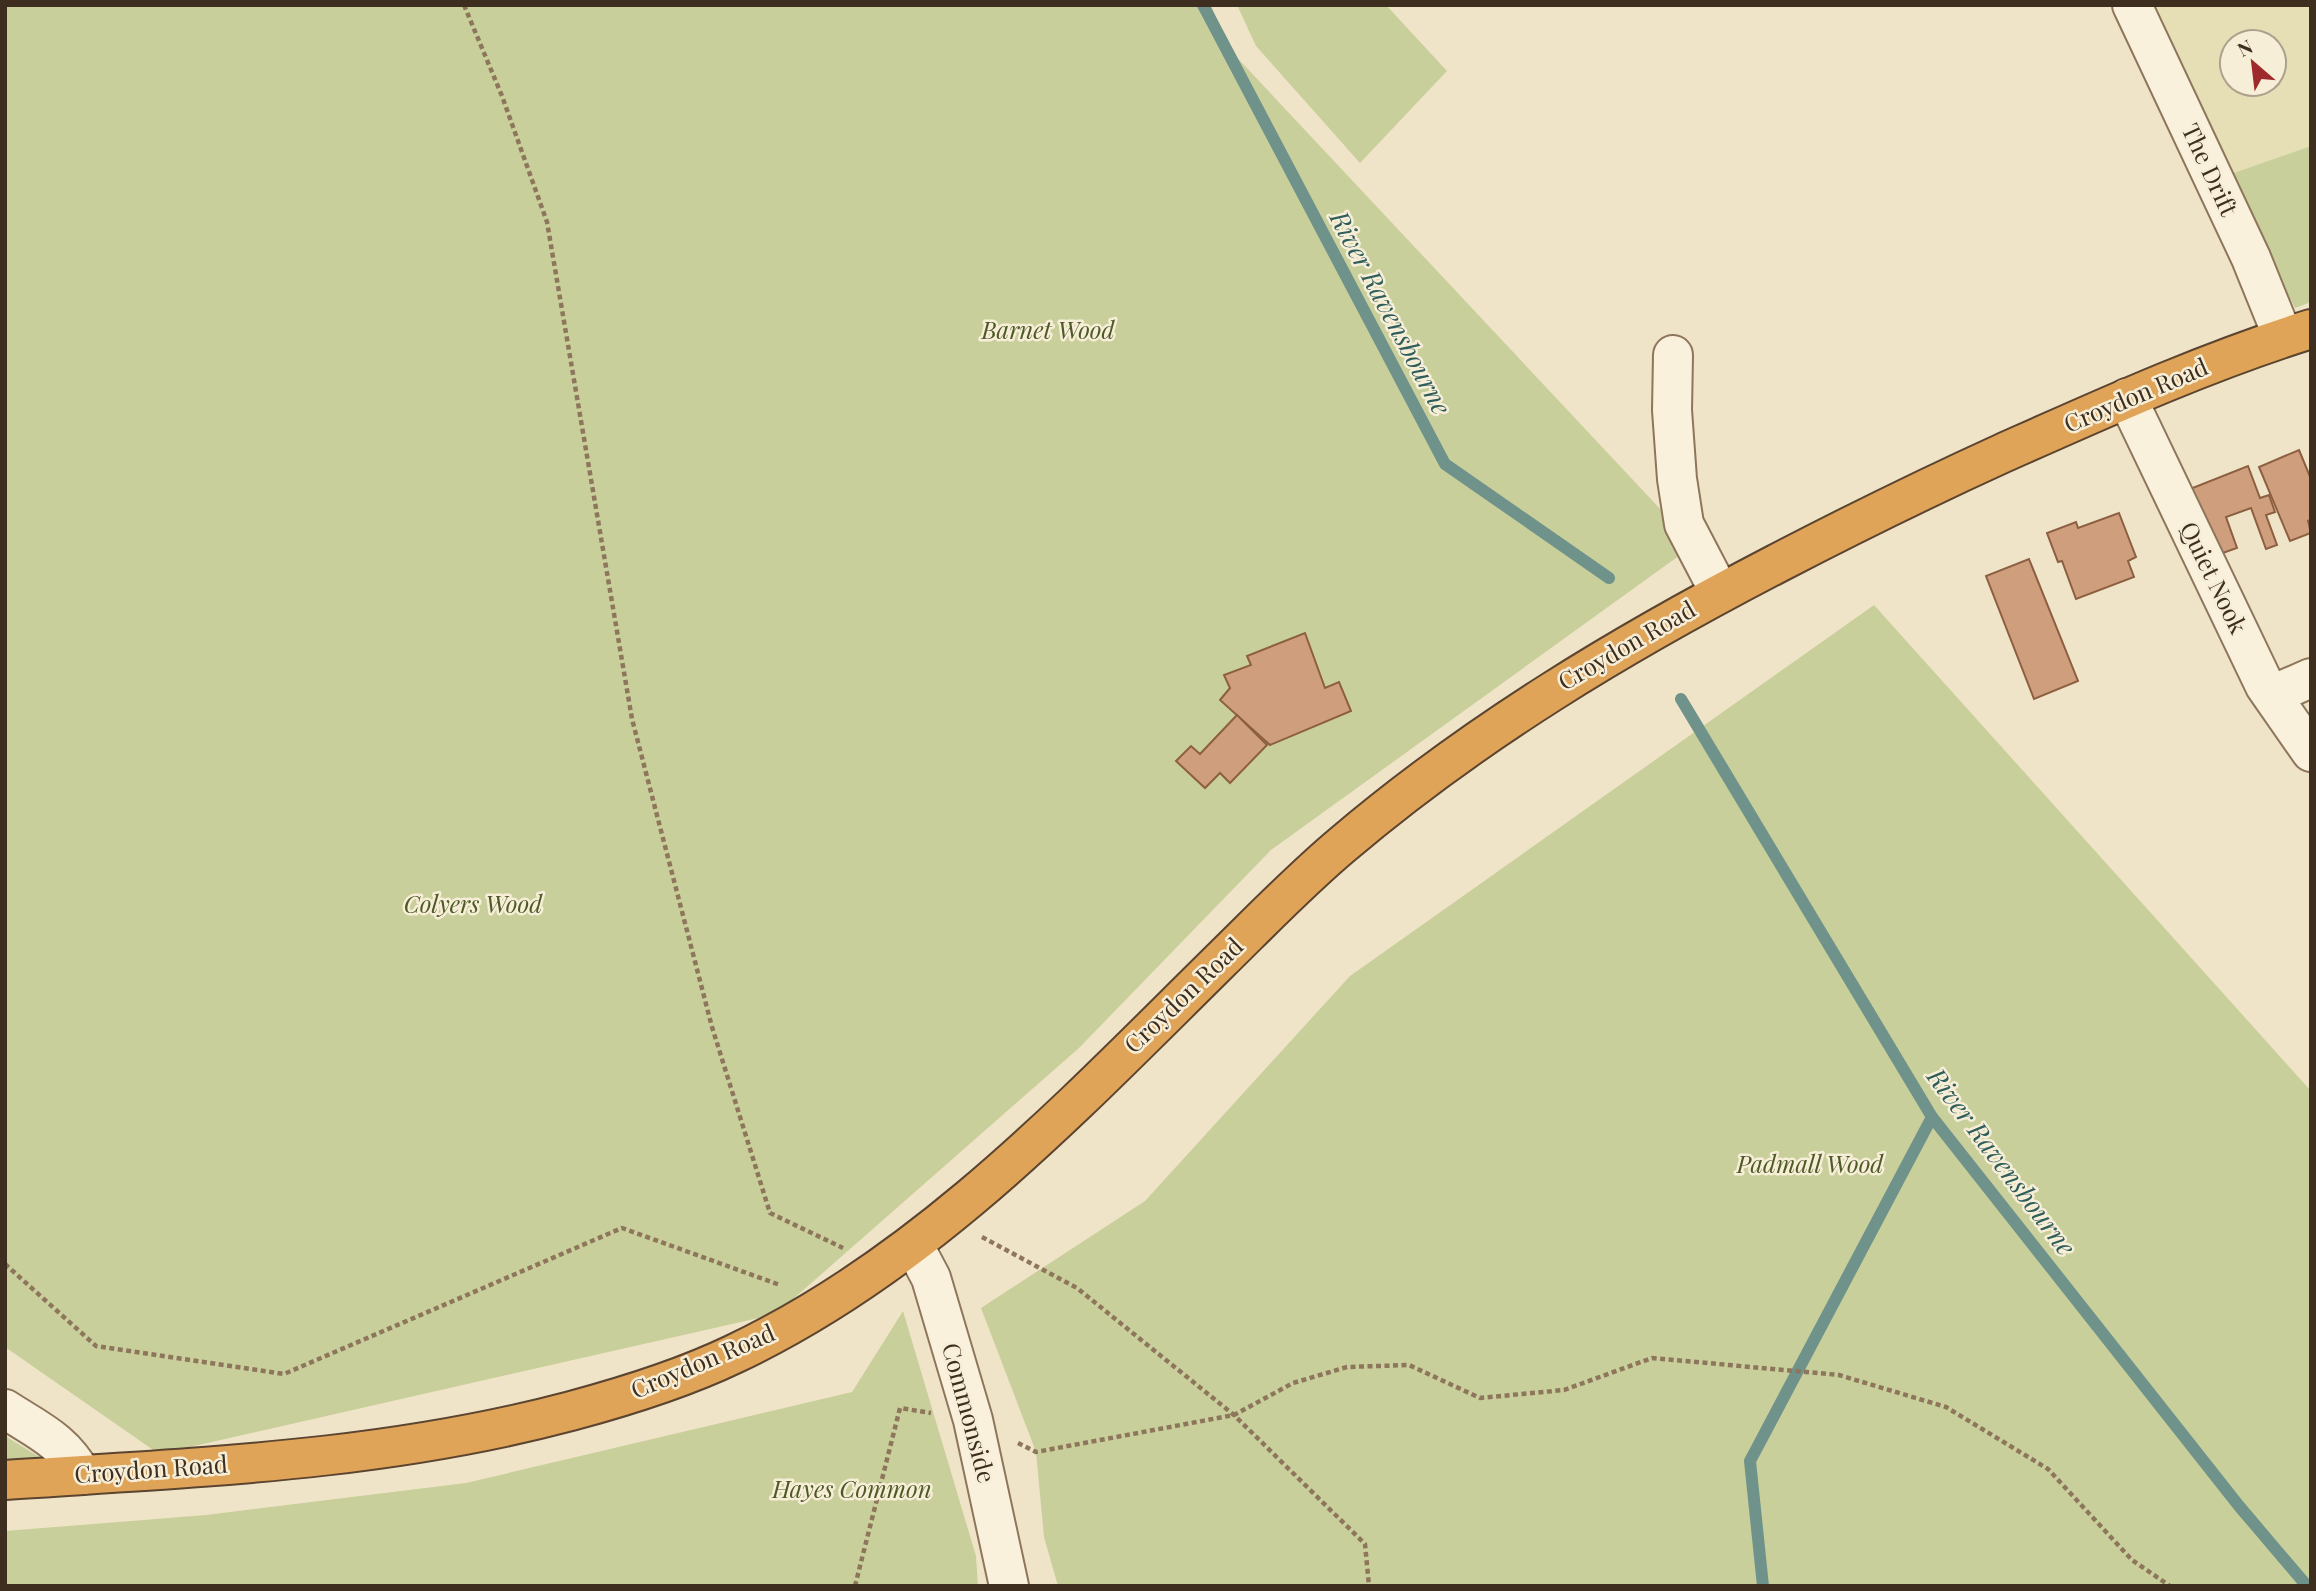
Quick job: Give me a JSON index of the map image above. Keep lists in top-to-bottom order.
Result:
{
  "streets": {
    "highway": ["Croydon Road"],
    "street": ["The Drift", "Quiet Nook", "Commonside"]
  },
  "crossings": [
    ["The Drift", "Croydon Road"],
    ["Croydon Road", "Quiet Nook"],
    ["Croydon Road", "Commonside"]
  ],
  "water": ["River Ravensbourne"],
  "parks": [
    "Barnet Wood",
    "Colyers Wood",
    "Padmall Wood",
    "Hayes Common"
  ],
  "north": "top left"
}
